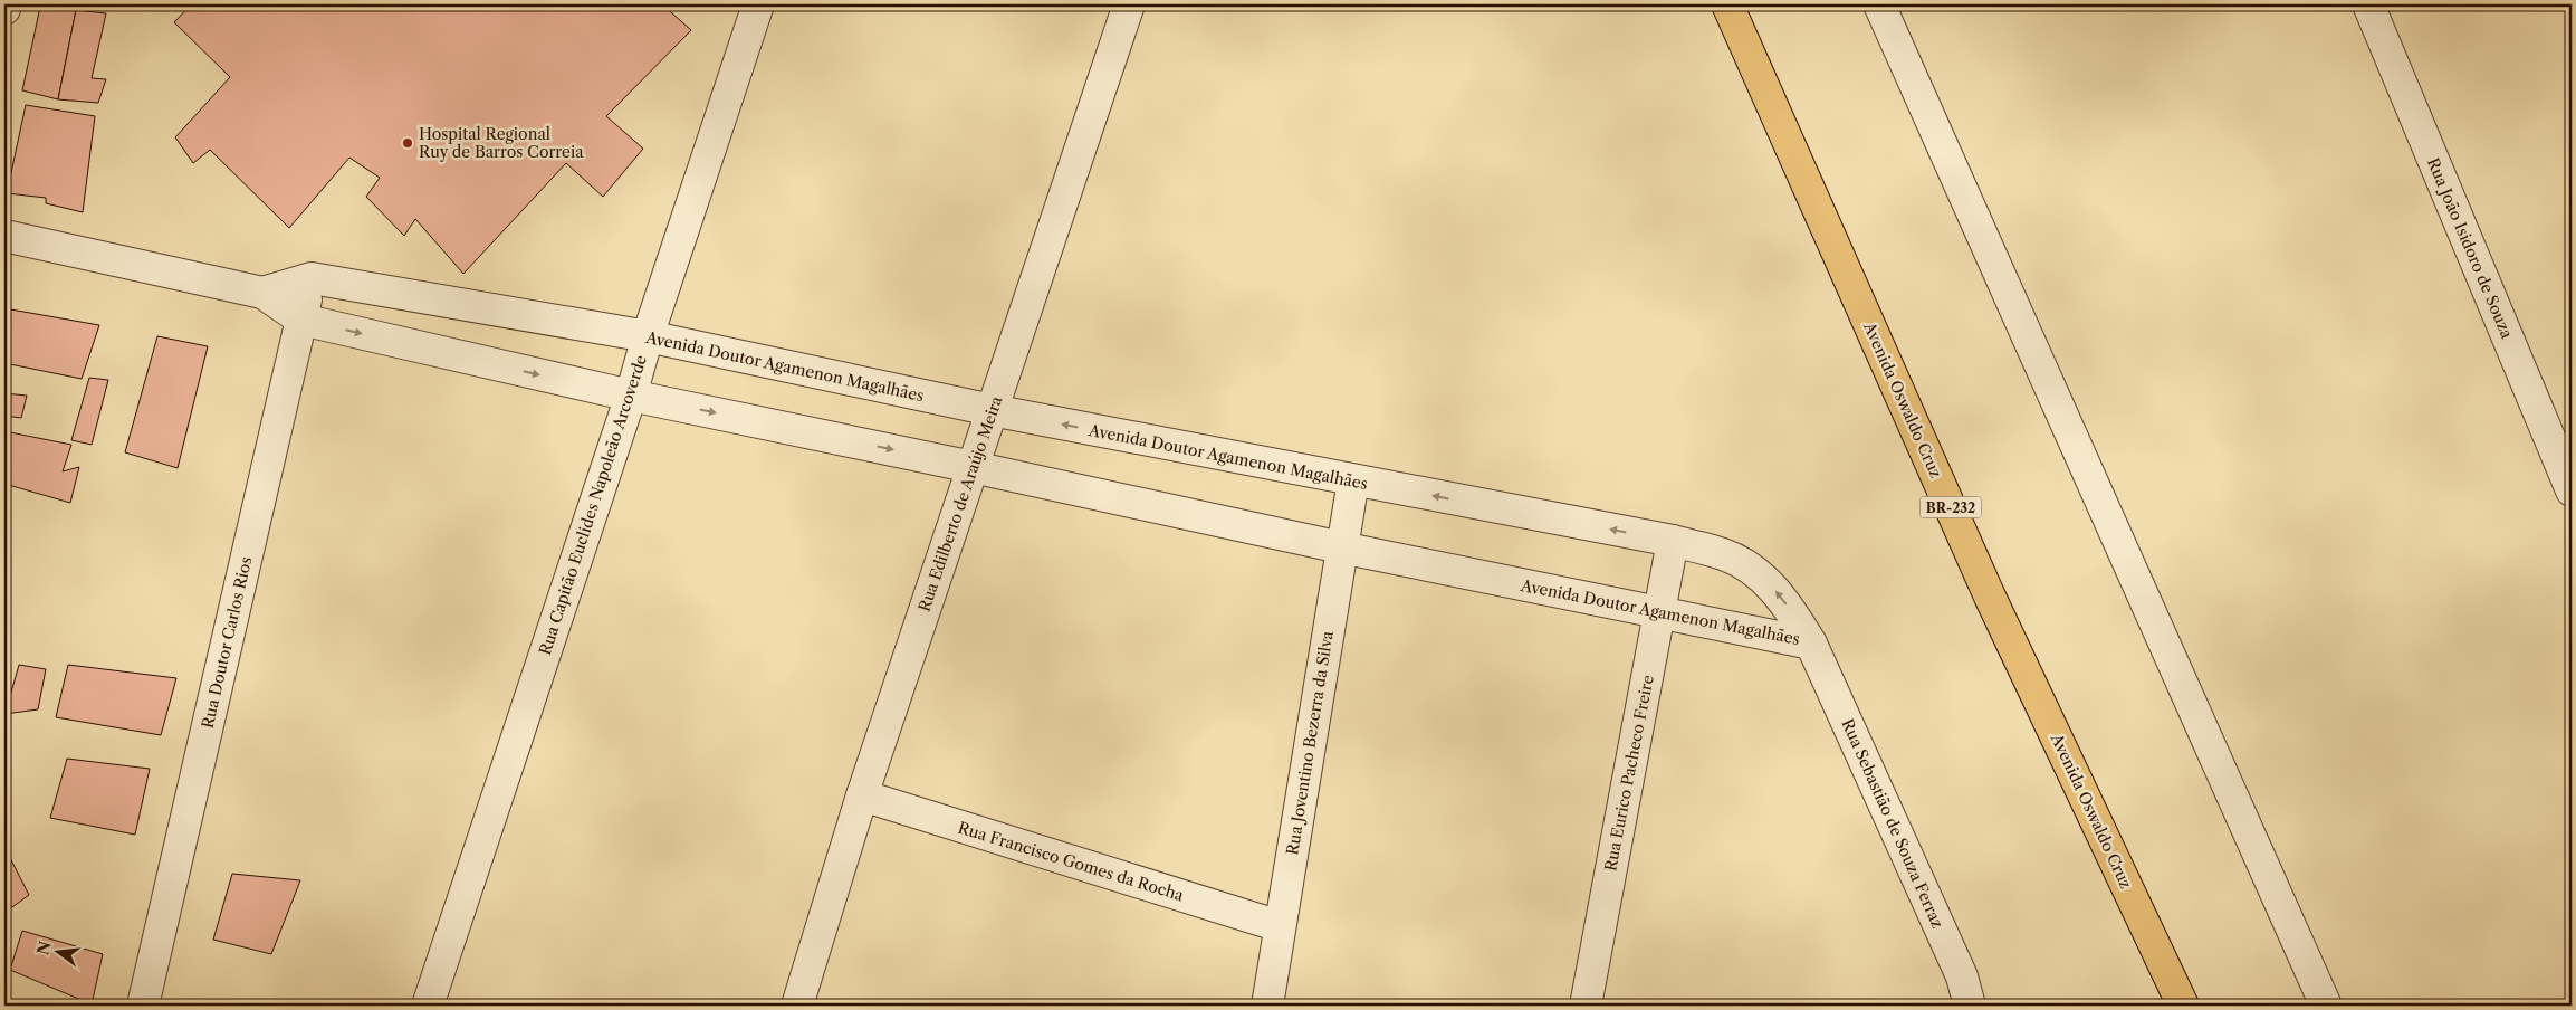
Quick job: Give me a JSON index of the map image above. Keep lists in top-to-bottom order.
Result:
{
  "streets": {
    "highway": ["Avenida Oswaldo Cruz", "BR-232"],
    "street": [
      "Rua João Isidoro de Souza",
      "Avenida Doutor Agamenon Magalhães",
      "Rua Edilberto de Araújo Meira",
      "Rua Capitão Euclides Napoleão Arcoverde",
      "Rua Doutor Carlos Rios",
      "Rua Joventino Bezerra da Silva",
      "Rua Eurico Pacheco Freire",
      "Rua Sebastião de Souza Ferraz",
      "Rua Francisco Gomes da Rocha"
    ]
  },
  "crossings": [
    ["Avenida Doutor Agamenon Magalhães", "Rua Edilberto de Araújo Meira"],
    ["Avenida Doutor Agamenon Magalhães", "Rua Capitão Euclides Napoleão Arcoverde"],
    ["Avenida Doutor Agamenon Magalhães", "Rua Doutor Carlos Rios"],
    ["Avenida Doutor Agamenon Magalhães", "Rua Joventino Bezerra da Silva"],
    ["Avenida Doutor Agamenon Magalhães", "Rua Eurico Pacheco Freire"],
    ["Avenida Doutor Agamenon Magalhães", "Rua Sebastião de Souza Ferraz"],
    ["Rua Edilberto de Araújo Meira", "Rua Francisco Gomes da Rocha"],
    ["Rua Joventino Bezerra da Silva", "Rua Francisco Gomes da Rocha"]
  ],
  "places": ["Hospital Regional Ruy de Barros Correia"],
  "north": "left"
}
